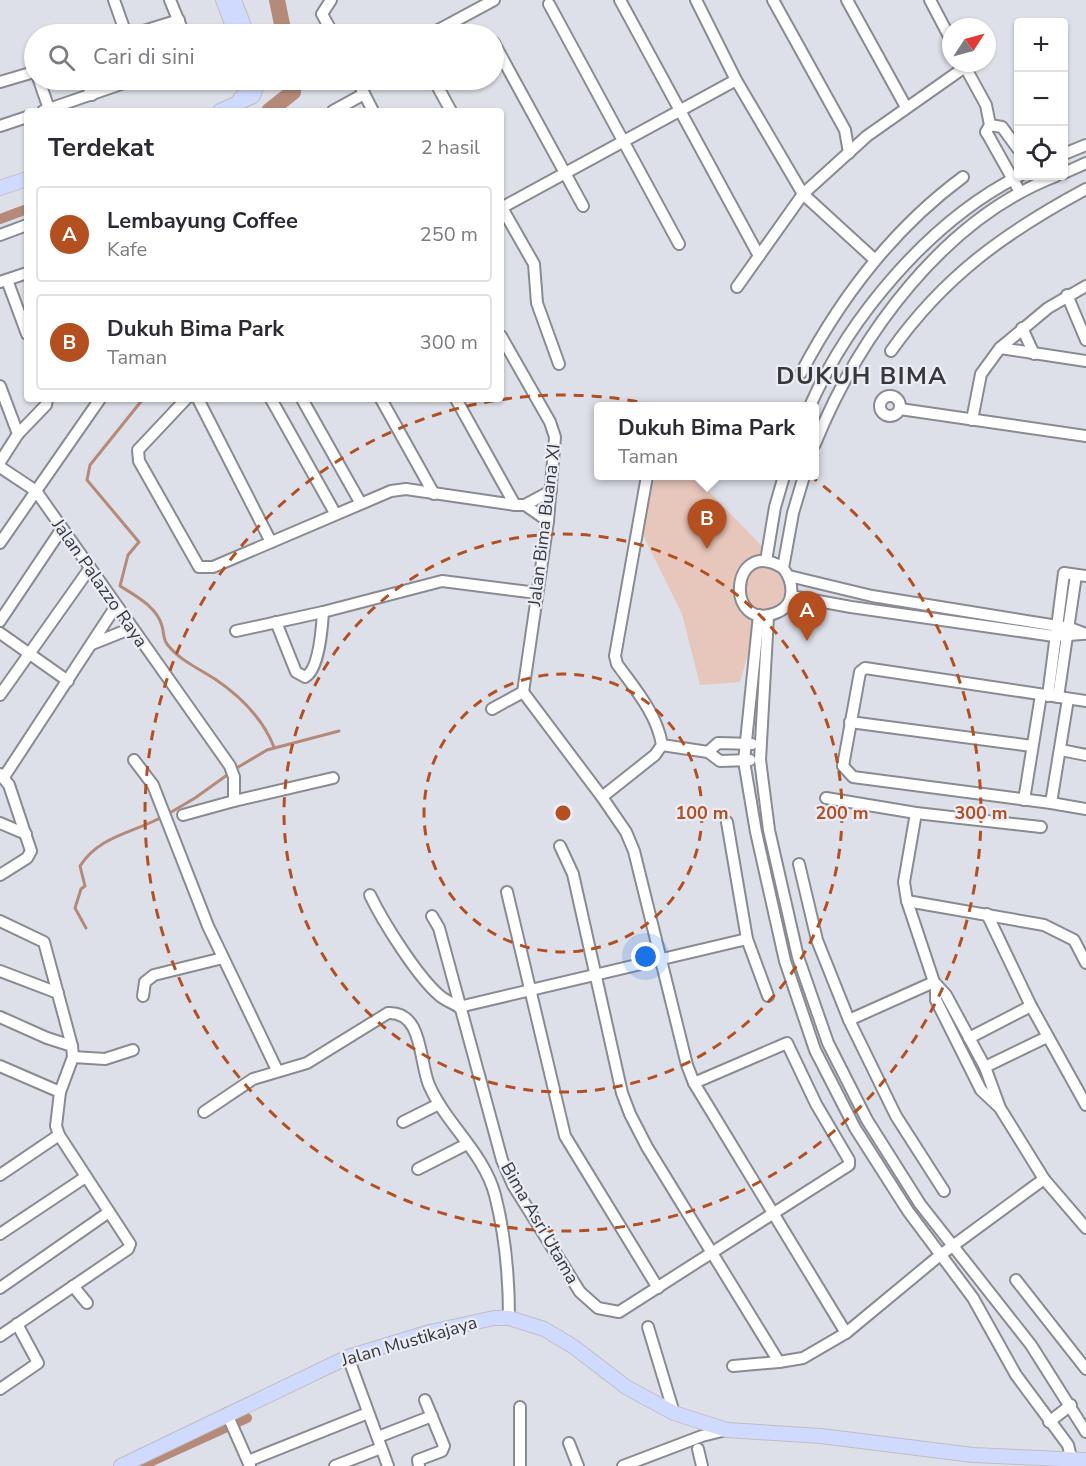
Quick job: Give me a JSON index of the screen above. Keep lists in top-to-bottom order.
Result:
{
  "streets": {
    "main road": ["Jalan Mustikajaya"],
    "street": ["Jalan Bima Buana XI", "Jalan Palazzo Raya", "Bima Asri Utama"]
  },
  "districts": ["DUKUH BIMA"],
  "north": "top right",
  "page": {
    "map_buttons": ["+", "−"],
    "search": "Cari di sini",
    "heading": ["Terdekat", "2 hasil"],
    "list": [
      {
        "mark": "A",
        "name": "Lembayung Coffee",
        "note": "Kafe",
        "value": "250 m"
      },
      {
        "mark": "B",
        "name": "Dukuh Bima Park",
        "note": "Taman",
        "value": "300 m"
      }
    ],
    "popup": ["Dukuh Bima Park", "Taman"],
    "pins": ["B", "A"]
  },
  "rings": ["100 m", "200 m", "300 m"]
}
